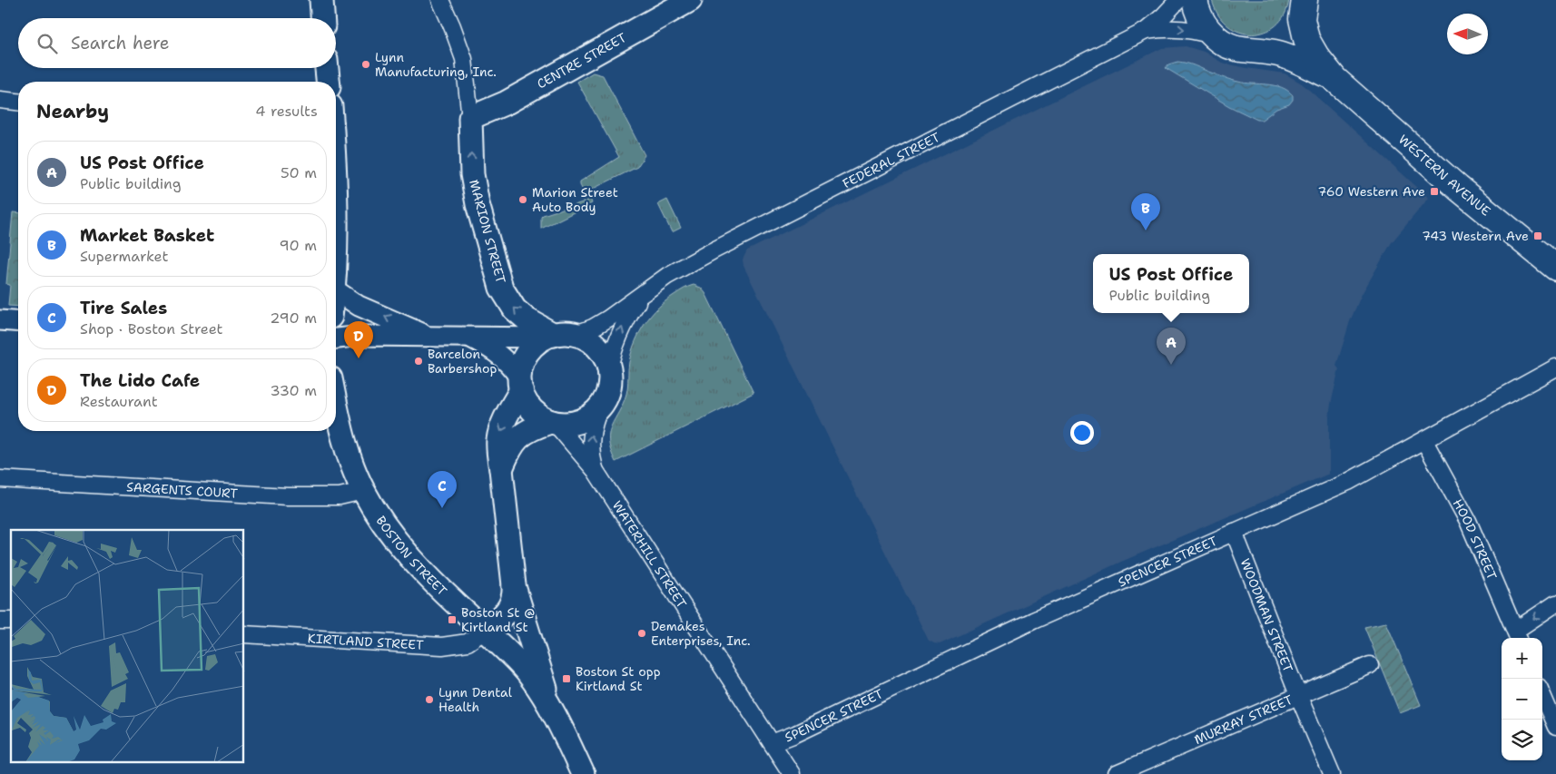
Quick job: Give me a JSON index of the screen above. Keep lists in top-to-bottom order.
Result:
{
  "streets": {
    "main road": [
      "CENTRE STREET",
      "WESTERN AVENUE",
      "MARION STREET",
      "BOSTON STREET"
    ],
    "street": [
      "FEDERAL STREET",
      "SARGENTS COURT",
      "HOOD STREET",
      "WATERHILL STREET",
      "SPENCER STREET",
      "WOODMAN STREET",
      "KIRTLAND STREET",
      "MURRAY STREET"
    ]
  },
  "crossings": [
    ["CENTRE STREET", "MARION STREET"],
    ["FEDERAL STREET", "WESTERN AVENUE"],
    ["FEDERAL STREET", "MARION STREET"],
    ["FEDERAL STREET", "WATERHILL STREET"],
    ["MARION STREET", "WATERHILL STREET"],
    ["SARGENTS COURT", "BOSTON STREET"],
    ["HOOD STREET", "SPENCER STREET"],
    ["WATERHILL STREET", "SPENCER STREET"],
    ["BOSTON STREET", "KIRTLAND STREET"],
    ["SPENCER STREET", "WOODMAN STREET"],
    ["WOODMAN STREET", "MURRAY STREET"]
  ],
  "one_way": ["MARION STREET"],
  "places": {
    "other": [
      "Lynn Manufacturing, Inc.",
      "Marion Street Auto Body",
      "Barcelon Barbershop",
      "Demakes Enterprises, Inc.",
      "Lynn Dental Health"
    ],
    "transit": [
      "760 Western Ave",
      "743 Western Ave",
      "Boston St @ Kirtland St",
      "Boston St opp Kirtland St"
    ]
  },
  "north": "left",
  "page": {
    "search": "Search here",
    "heading": ["Nearby", "4 results"],
    "list": [
      {
        "mark": "A",
        "name": "US Post Office",
        "note": "Public building",
        "value": "50 m"
      },
      {
        "mark": "B",
        "name": "Market Basket",
        "note": "Supermarket",
        "value": "90 m"
      },
      {
        "mark": "C",
        "name": "Tire Sales",
        "note": "Shop · Boston Street",
        "value": "290 m"
      },
      {
        "mark": "D",
        "name": "The Lido Cafe",
        "note": "Restaurant",
        "value": "330 m"
      }
    ],
    "pins": [
      "B",
      "D",
      "A",
      "C"
    ],
    "popup": ["US Post Office", "Public building"],
    "map_buttons": ["+", "−"]
  }
}
